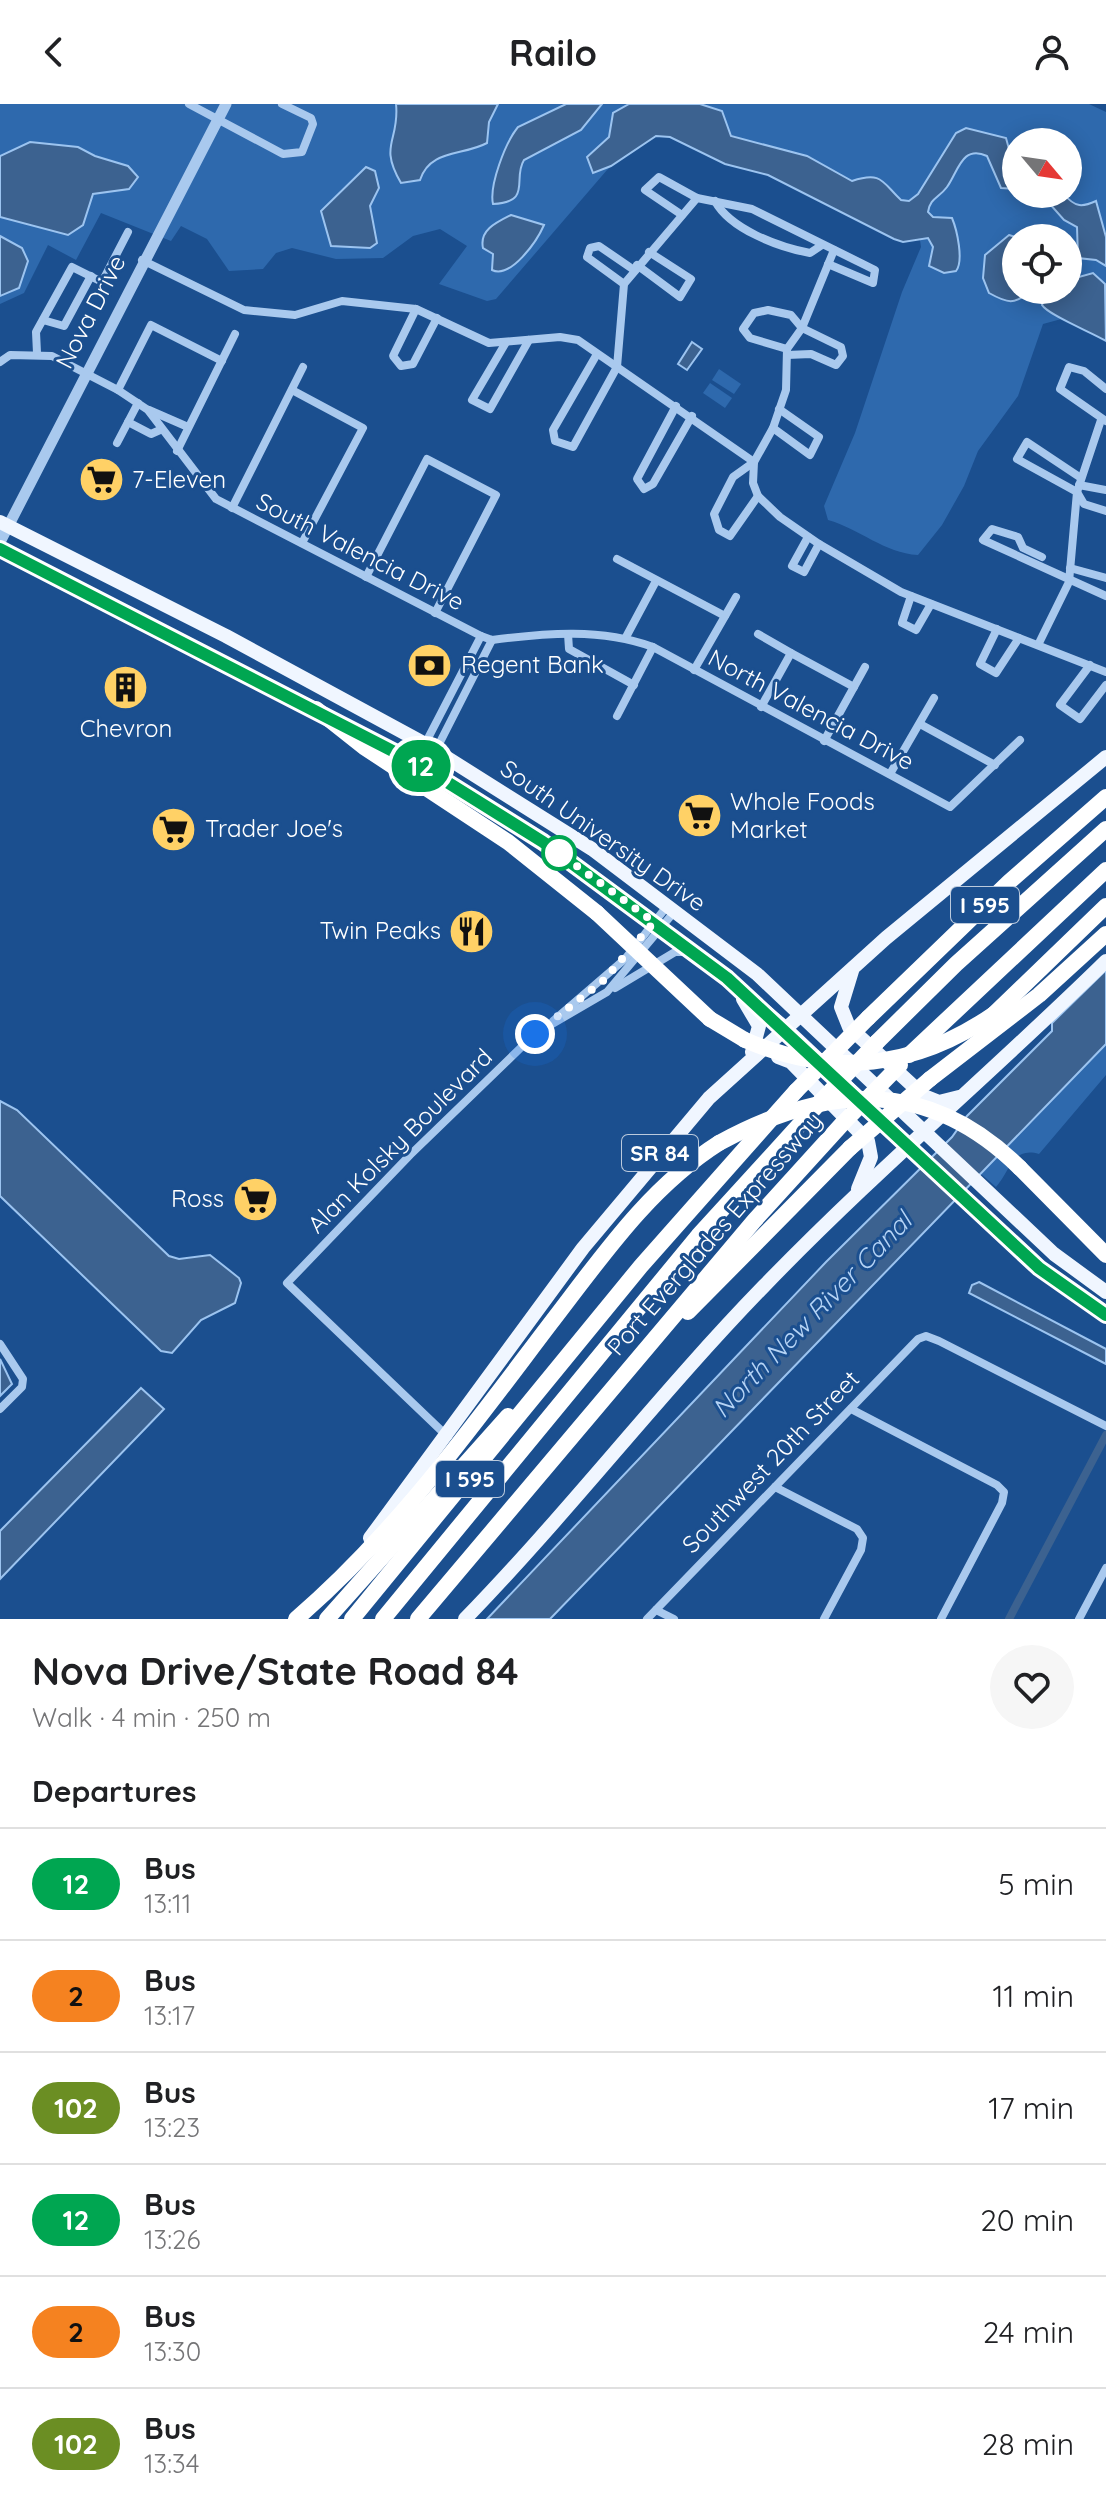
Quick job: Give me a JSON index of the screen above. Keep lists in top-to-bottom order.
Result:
{
  "streets": {
    "highway": ["I 595", "Port Everglades Expressway"],
    "main road": ["South University Drive", "SR 84"],
    "street": [
      "Nova Drive",
      "South Valencia Drive",
      "North Valencia Drive",
      "Alan Kolsky Boulevard",
      "Southwest 20th Street"
    ]
  },
  "crossings": [
    ["Nova Drive", "South Valencia Drive"],
    ["Nova Drive", "South University Drive"],
    ["South Valencia Drive", "North Valencia Drive"],
    ["South University Drive", "Alan Kolsky Boulevard"],
    ["South University Drive", "SR 84"],
    ["Alan Kolsky Boulevard", "SR 84"]
  ],
  "water": ["North New River Canal"],
  "places": {
    "supermarket": [
      "7-Eleven",
      "Whole Foods Market",
      "Trader Joe's",
      "Ross"
    ],
    "bank": ["Regent Bank"],
    "building": ["Chevron"],
    "restaurant": ["Twin Peaks"]
  },
  "lines": ["bus line 12"],
  "north": "bottom right",
  "page": {
    "header": "Railo",
    "on_map": "12",
    "heading": [
      ["Nova Drive/State Road 84", "Walk · 4 min · 250 m"],
      "Departures"
    ],
    "list": [
      {
        "mark": "12",
        "name": "Bus",
        "note": "13:11",
        "value": "5 min"
      },
      {
        "mark": "2",
        "name": "Bus",
        "note": "13:17",
        "value": "11 min"
      },
      {
        "mark": "102",
        "name": "Bus",
        "note": "13:23",
        "value": "17 min"
      },
      {
        "mark": "12",
        "name": "Bus",
        "note": "13:26",
        "value": "20 min"
      },
      {
        "mark": "2",
        "name": "Bus",
        "note": "13:30",
        "value": "24 min"
      },
      {
        "mark": "102",
        "name": "Bus",
        "note": "13:34",
        "value": "28 min"
      }
    ]
  }
}
